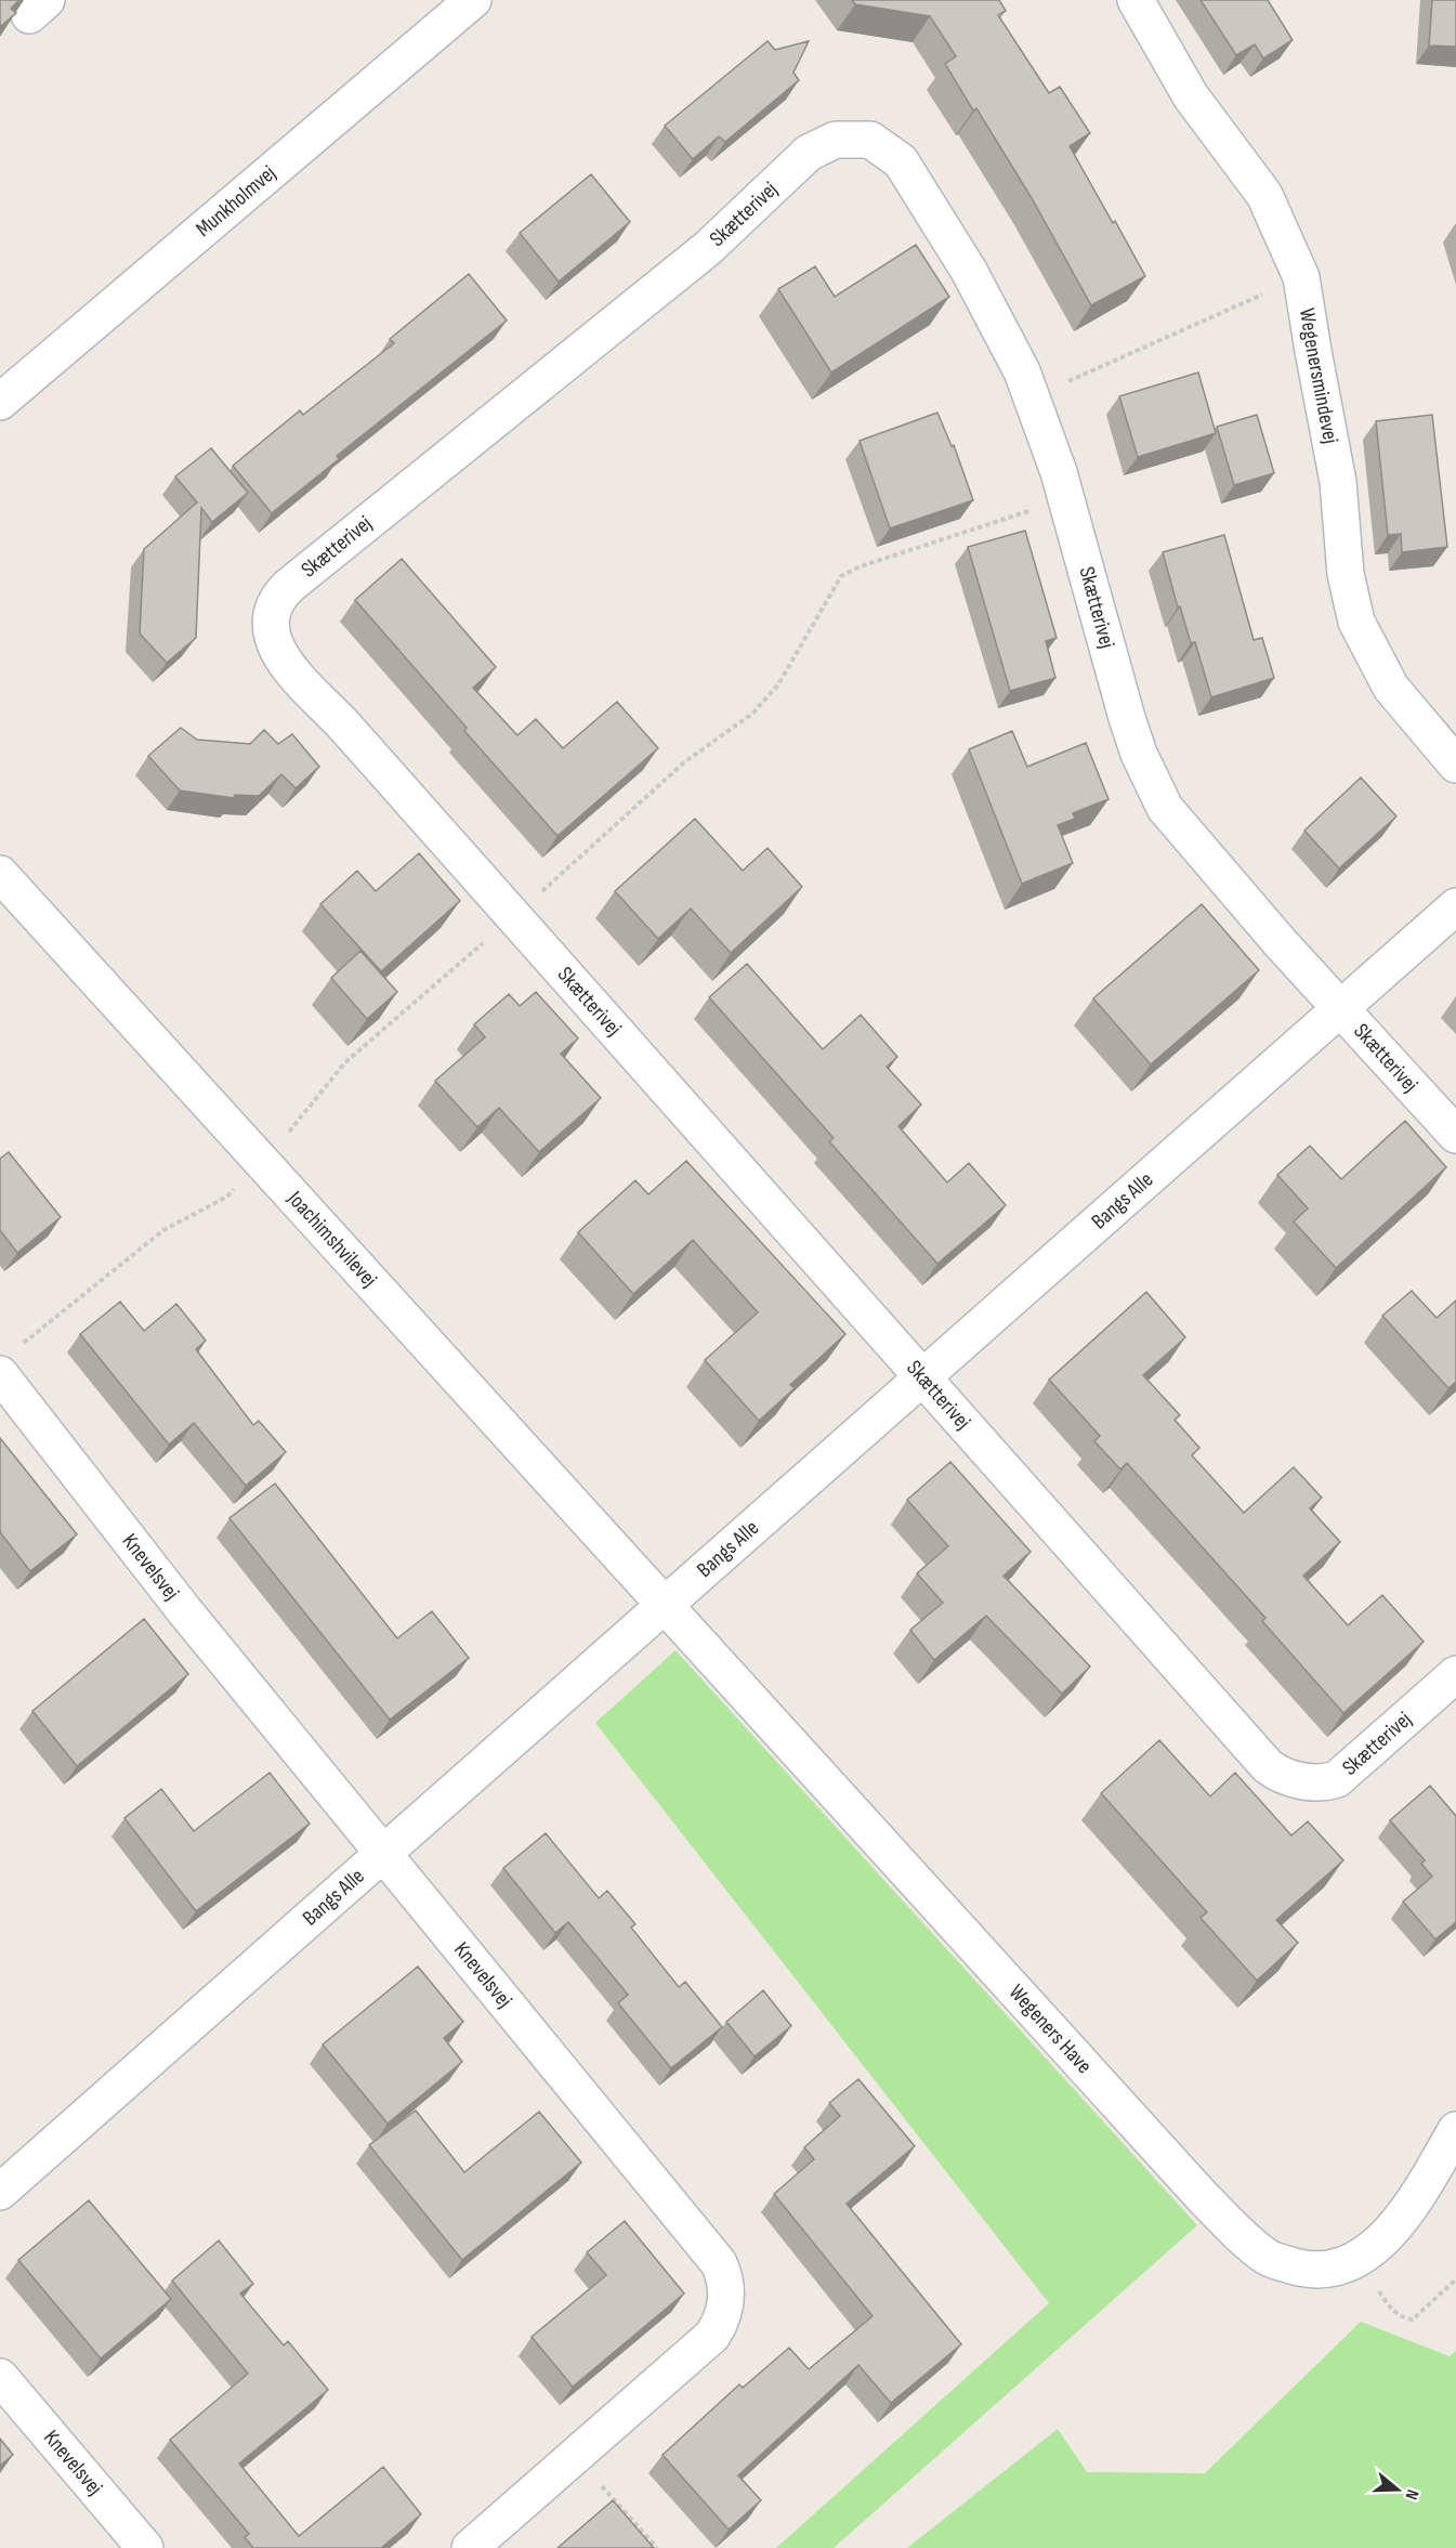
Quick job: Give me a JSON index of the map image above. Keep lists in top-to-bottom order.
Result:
{
  "streets": {
    "street": [
      "Munkholmvej",
      "Skætterivej",
      "Wegenersmindevej",
      "Bangs Alle",
      "Joachimshvilevej",
      "Knevelsvej",
      "Wegeners Have"
    ]
  },
  "crossings": [
    ["Skætterivej", "Bangs Alle"],
    ["Bangs Alle", "Joachimshvilevej"],
    ["Bangs Alle", "Knevelsvej"],
    ["Bangs Alle", "Wegeners Have"],
    ["Joachimshvilevej", "Wegeners Have"]
  ],
  "north": "right"
}
